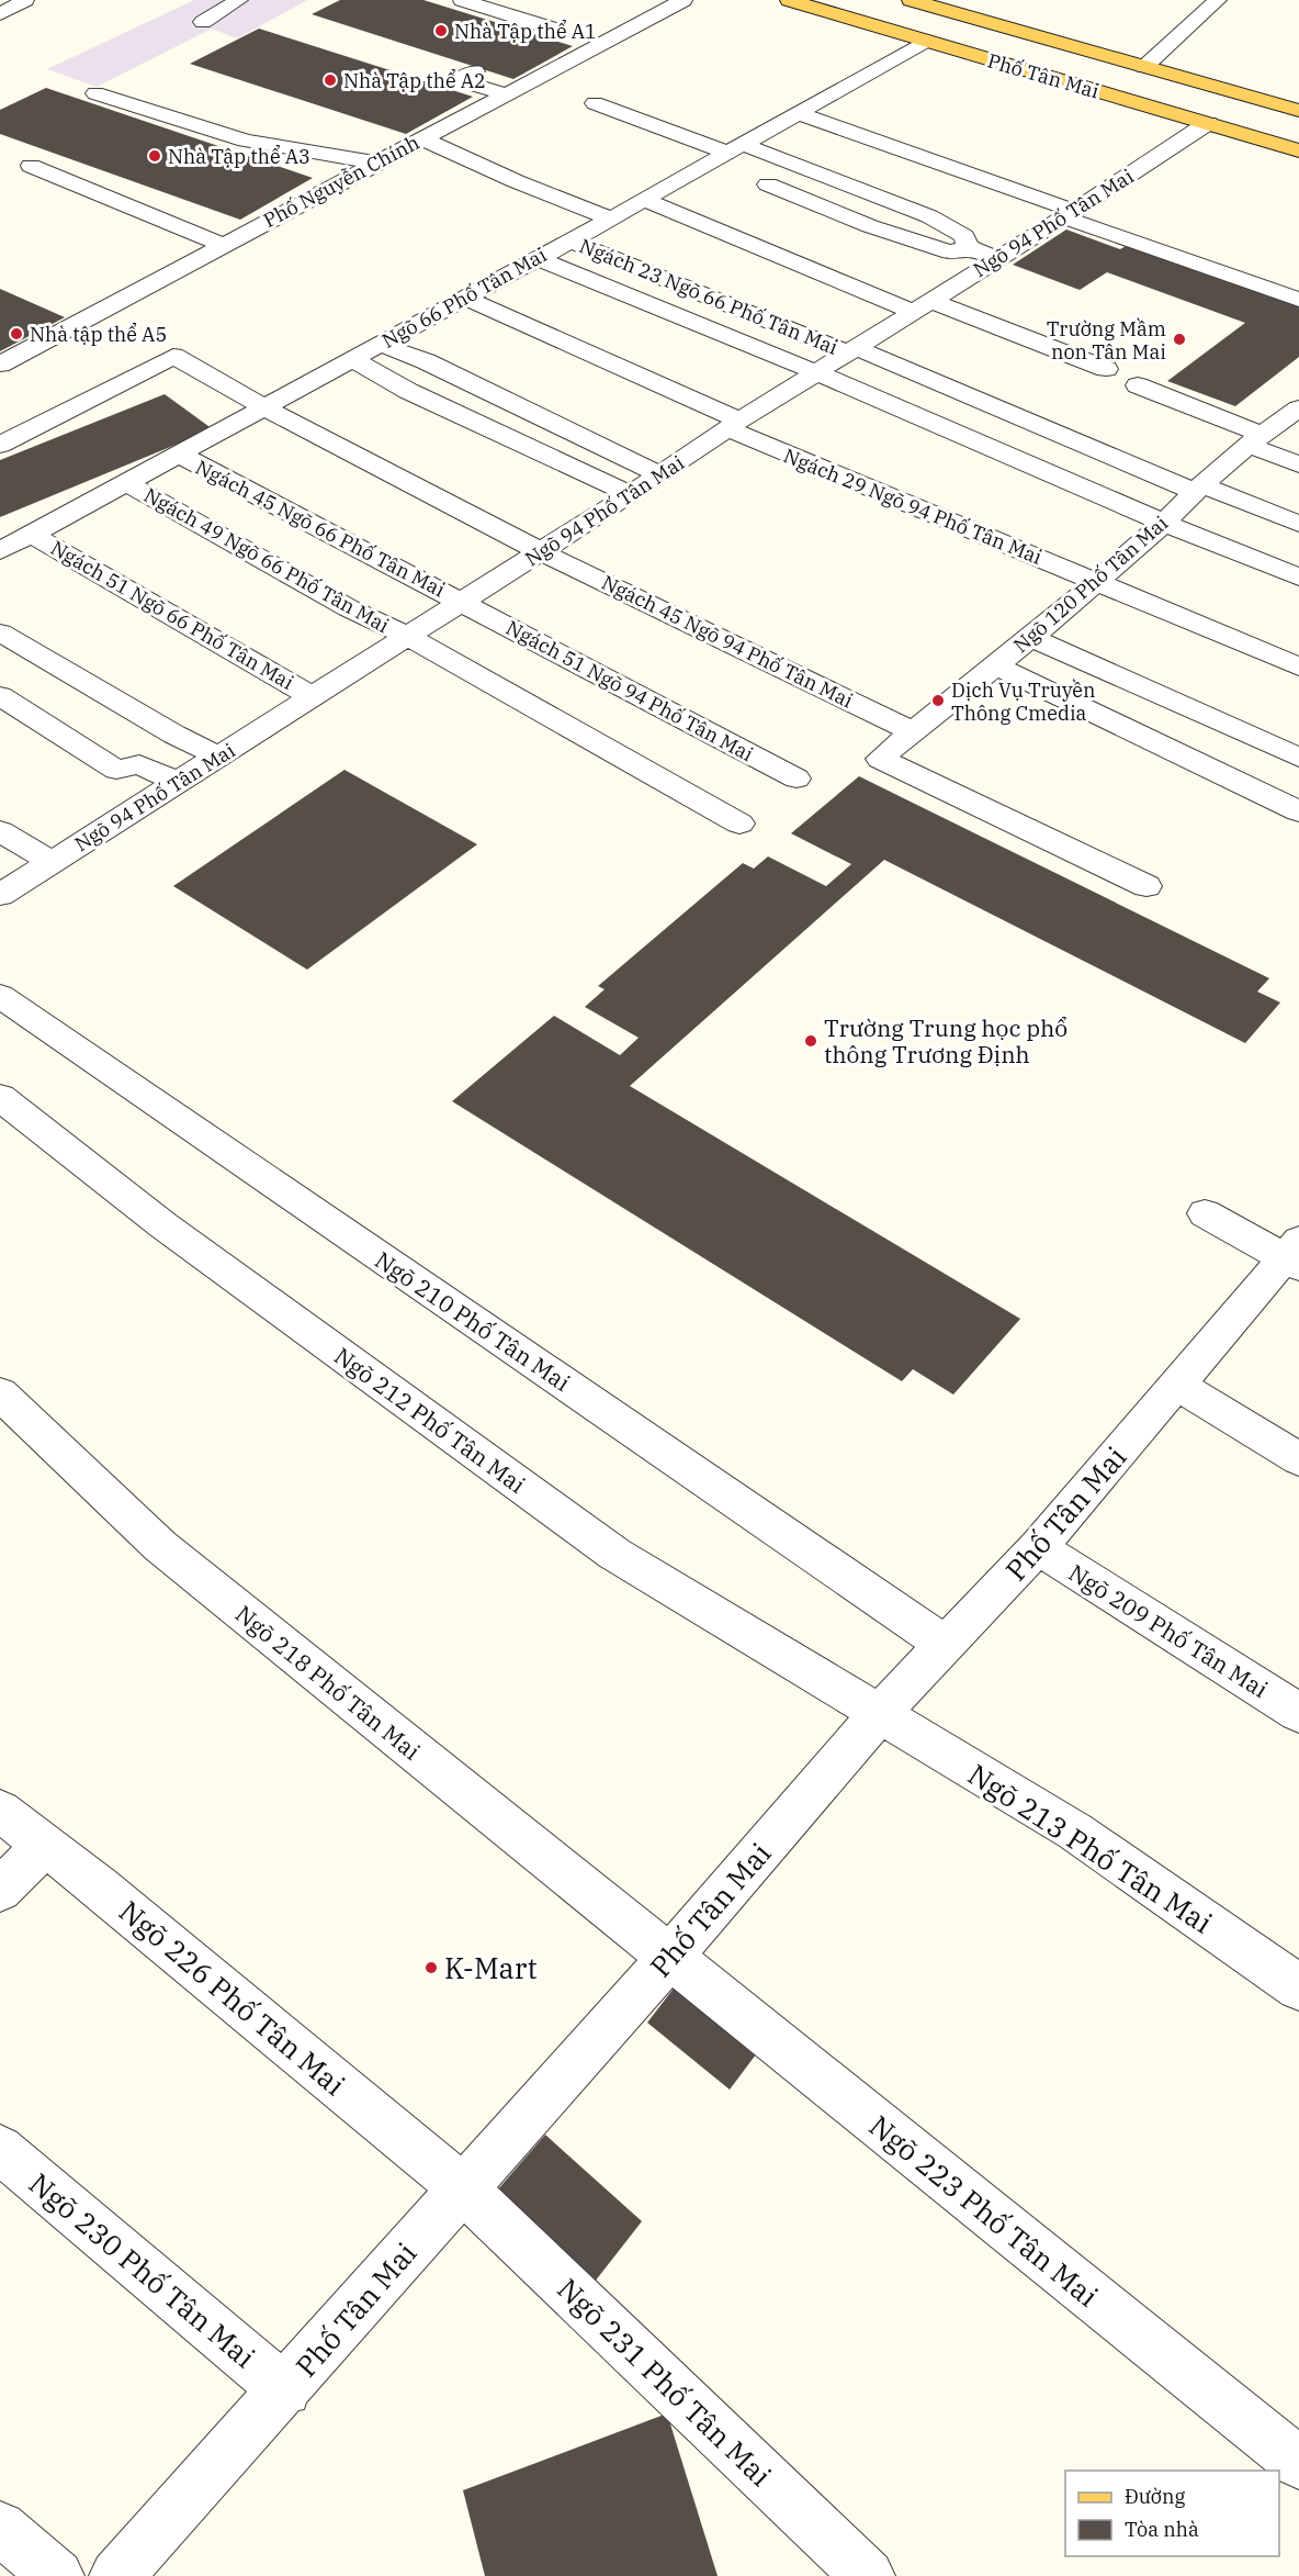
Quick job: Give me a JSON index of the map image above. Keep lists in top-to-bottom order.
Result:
{
  "streets": {
    "main road": ["Phố Tân Mai"],
    "street": [
      "Phố Nguyễn Chính",
      "Ngõ 94 Phố Tân Mai",
      "Ngách 23 Ngõ 66 Phố Tân Mai",
      "Ngõ 66 Phố Tân Mai",
      "Ngách 29 Ngõ 94 Phố Tân Mai",
      "Ngách 45 Ngõ 66 Phố Tân Mai",
      "Ngách 49 Ngõ 66 Phố Tân Mai",
      "Ngõ 120 Phố Tân Mai",
      "Ngách 51 Ngõ 66 Phố Tân Mai",
      "Ngách 45 Ngõ 94 Phố Tân Mai",
      "Ngách 51 Ngõ 94 Phố Tân Mai",
      "Ngõ 210 Phố Tân Mai",
      "Ngõ 212 Phố Tân Mai",
      "Ngõ 209 Phố Tân Mai",
      "Ngõ 218 Phố Tân Mai",
      "Ngõ 213 Phố Tân Mai",
      "Ngõ 226 Phố Tân Mai",
      "Ngõ 223 Phố Tân Mai",
      "Ngõ 230 Phố Tân Mai",
      "Ngõ 231 Phố Tân Mai"
    ]
  },
  "crossings": [
    ["Phố Tân Mai", "Ngõ 94 Phố Tân Mai"],
    ["Phố Tân Mai", "Ngõ 66 Phố Tân Mai"],
    ["Phố Tân Mai", "Ngõ 210 Phố Tân Mai"],
    ["Phố Tân Mai", "Ngõ 212 Phố Tân Mai"],
    ["Phố Tân Mai", "Ngõ 209 Phố Tân Mai"],
    ["Phố Tân Mai", "Ngõ 218 Phố Tân Mai"],
    ["Phố Tân Mai", "Ngõ 213 Phố Tân Mai"],
    ["Phố Tân Mai", "Ngõ 226 Phố Tân Mai"],
    ["Phố Tân Mai", "Ngõ 223 Phố Tân Mai"],
    ["Phố Tân Mai", "Ngõ 230 Phố Tân Mai"],
    ["Phố Tân Mai", "Ngõ 231 Phố Tân Mai"],
    ["Ngõ 94 Phố Tân Mai", "Ngách 23 Ngõ 66 Phố Tân Mai"],
    ["Ngõ 94 Phố Tân Mai", "Ngách 29 Ngõ 94 Phố Tân Mai"],
    ["Ngõ 94 Phố Tân Mai", "Ngách 45 Ngõ 66 Phố Tân Mai"],
    ["Ngõ 94 Phố Tân Mai", "Ngách 49 Ngõ 66 Phố Tân Mai"],
    ["Ngõ 94 Phố Tân Mai", "Ngách 51 Ngõ 66 Phố Tân Mai"],
    ["Ngõ 94 Phố Tân Mai", "Ngách 45 Ngõ 94 Phố Tân Mai"],
    ["Ngõ 94 Phố Tân Mai", "Ngách 51 Ngõ 94 Phố Tân Mai"],
    ["Ngách 23 Ngõ 66 Phố Tân Mai", "Ngõ 66 Phố Tân Mai"],
    ["Ngách 23 Ngõ 66 Phố Tân Mai", "Ngõ 120 Phố Tân Mai"],
    ["Ngõ 66 Phố Tân Mai", "Ngách 29 Ngõ 94 Phố Tân Mai"],
    ["Ngõ 66 Phố Tân Mai", "Ngách 45 Ngõ 66 Phố Tân Mai"],
    ["Ngõ 66 Phố Tân Mai", "Ngách 49 Ngõ 66 Phố Tân Mai"],
    ["Ngõ 66 Phố Tân Mai", "Ngách 51 Ngõ 66 Phố Tân Mai"],
    ["Ngõ 66 Phố Tân Mai", "Ngách 45 Ngõ 94 Phố Tân Mai"],
    ["Ngách 29 Ngõ 94 Phố Tân Mai", "Ngõ 120 Phố Tân Mai"],
    ["Ngách 45 Ngõ 66 Phố Tân Mai", "Ngách 51 Ngõ 94 Phố Tân Mai"],
    ["Ngõ 120 Phố Tân Mai", "Ngách 45 Ngõ 94 Phố Tân Mai"],
    ["Ngõ 212 Phố Tân Mai", "Ngõ 213 Phố Tân Mai"],
    ["Ngõ 218 Phố Tân Mai", "Ngõ 223 Phố Tân Mai"],
    ["Ngõ 226 Phố Tân Mai", "Ngõ 231 Phố Tân Mai"]
  ],
  "places": [
    "Nhà Tập thể A1",
    "Nhà Tập thể A2",
    "Nhà Tập thể A3",
    "Nhà tập thể A5",
    "Trường Mầm non Tân Mai",
    "Dịch Vụ Truyền Thông Cmedia",
    "Trường Trung học phổ thông Trương Định",
    "K-Mart"
  ],
  "legend": ["Đường", "Tòa nhà"]
}
